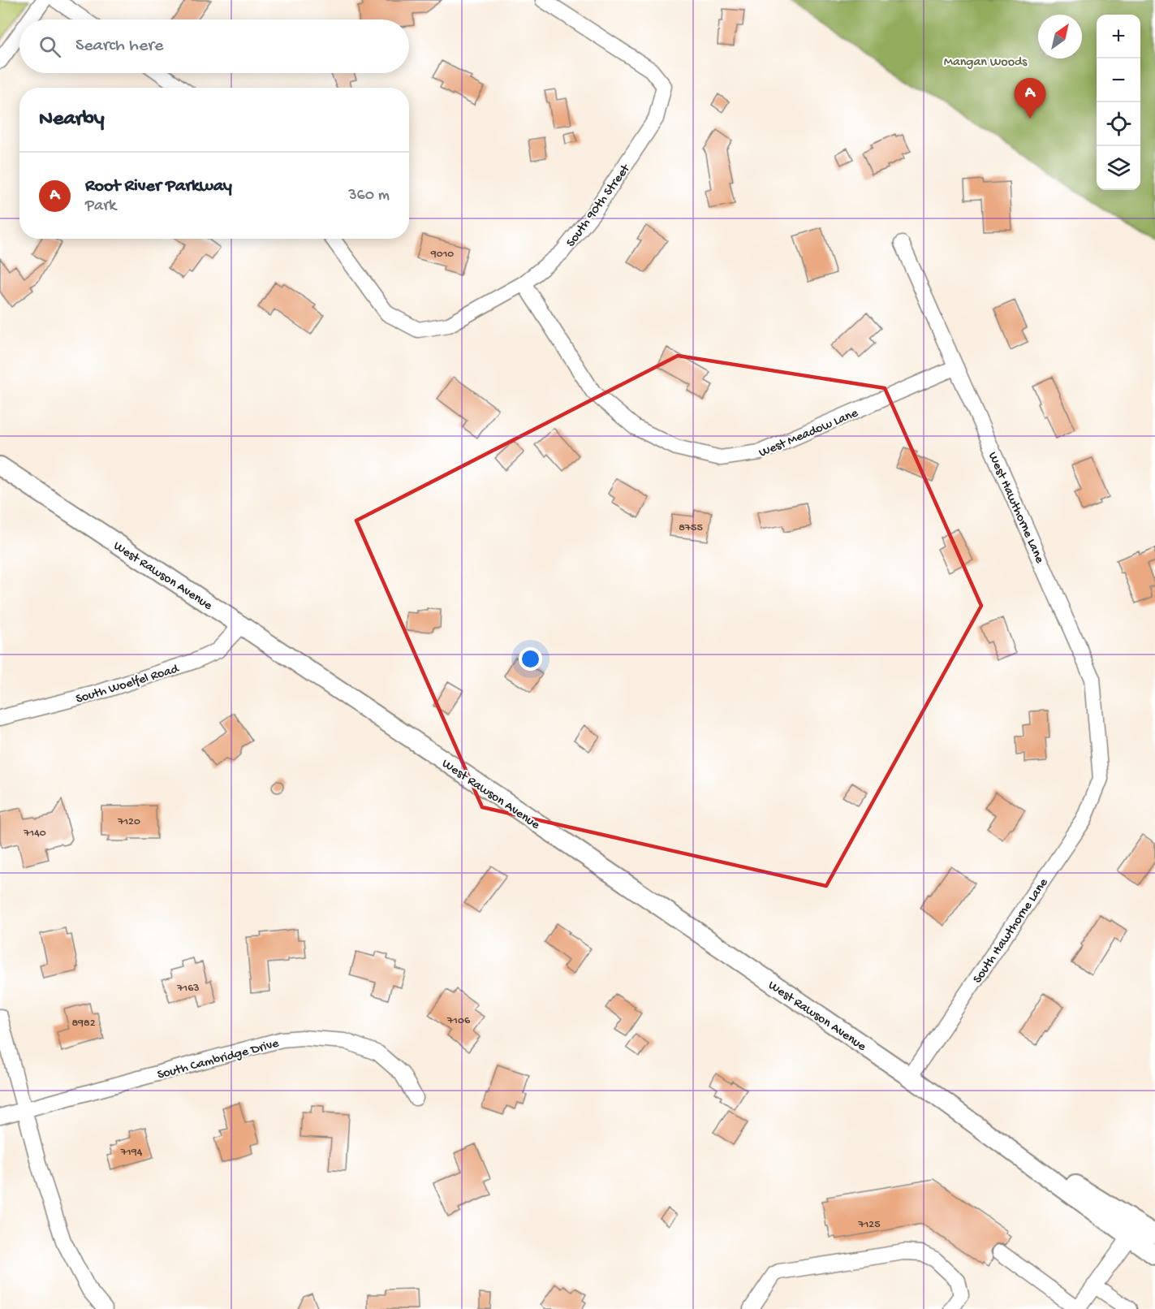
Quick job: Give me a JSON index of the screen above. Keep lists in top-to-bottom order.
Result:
{
  "streets": {
    "main road": ["West Rawson Avenue"],
    "street": [
      "South 90th Street",
      "West Meadow Lane",
      "West Hawthorne Lane",
      "South Woelfel Road",
      "South Hawthorne Lane",
      "South Cambridge Drive"
    ]
  },
  "crossings": [
    ["South 90th Street", "West Meadow Lane"],
    ["West Meadow Lane", "West Hawthorne Lane"],
    ["West Hawthorne Lane", "South Hawthorne Lane"],
    ["West Rawson Avenue", "South Woelfel Road"],
    ["West Rawson Avenue", "South Hawthorne Lane"]
  ],
  "parks": ["Mangan Woods"],
  "house_numbers": [
    "9010",
    "8755",
    "7120",
    "7140",
    "7163",
    "7106",
    "8982",
    "7194",
    "7125"
  ],
  "north": "top right",
  "page": {
    "map_buttons": ["+", "−"],
    "search": "Search here",
    "pins": "A",
    "heading": "Nearby",
    "list": [
      {
        "mark": "A",
        "name": "Root River Parkway",
        "note": "Park",
        "value": "360 m"
      }
    ]
  }
}
